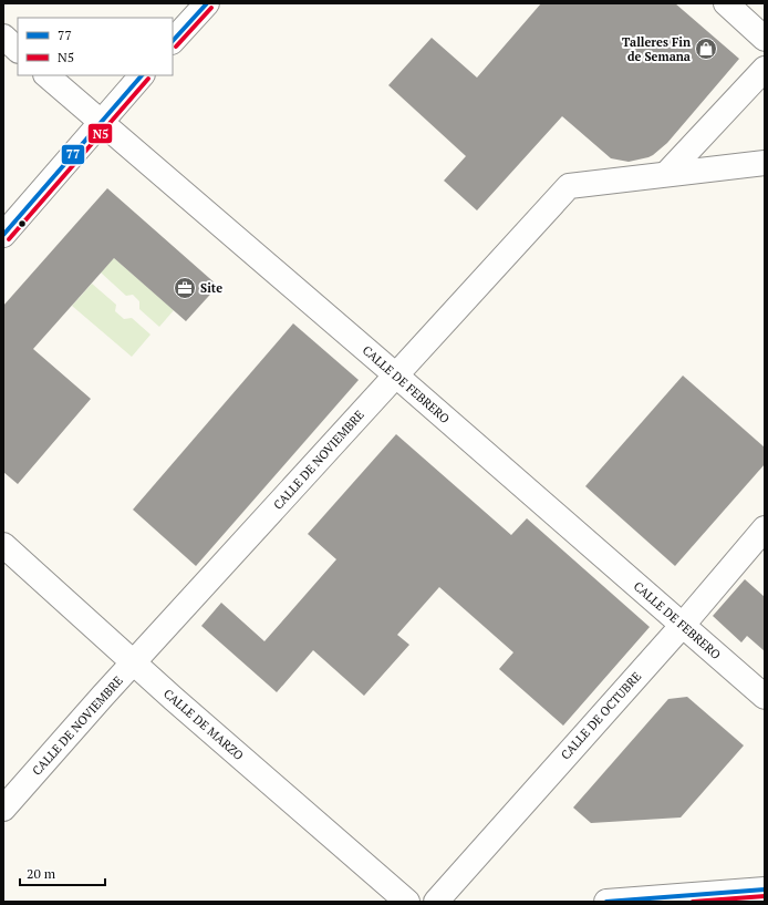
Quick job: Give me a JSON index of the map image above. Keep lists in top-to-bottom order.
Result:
{
  "streets": {
    "street": [
      "CALLE DE FEBRERO",
      "CALLE DE NOVIEMBRE",
      "CALLE DE OCTUBRE",
      "CALLE DE MARZO"
    ]
  },
  "crossings": [
    ["CALLE DE FEBRERO", "CALLE DE NOVIEMBRE"],
    ["CALLE DE FEBRERO", "CALLE DE OCTUBRE"],
    ["CALLE DE NOVIEMBRE", "CALLE DE MARZO"]
  ],
  "places": {
    "shop": ["Talleres Fin de Semana"],
    "office": ["Site"]
  },
  "lines": ["transit line 77", "transit line N5"],
  "legend": ["77", "N5"],
  "scale_bar": "20 m"
}
